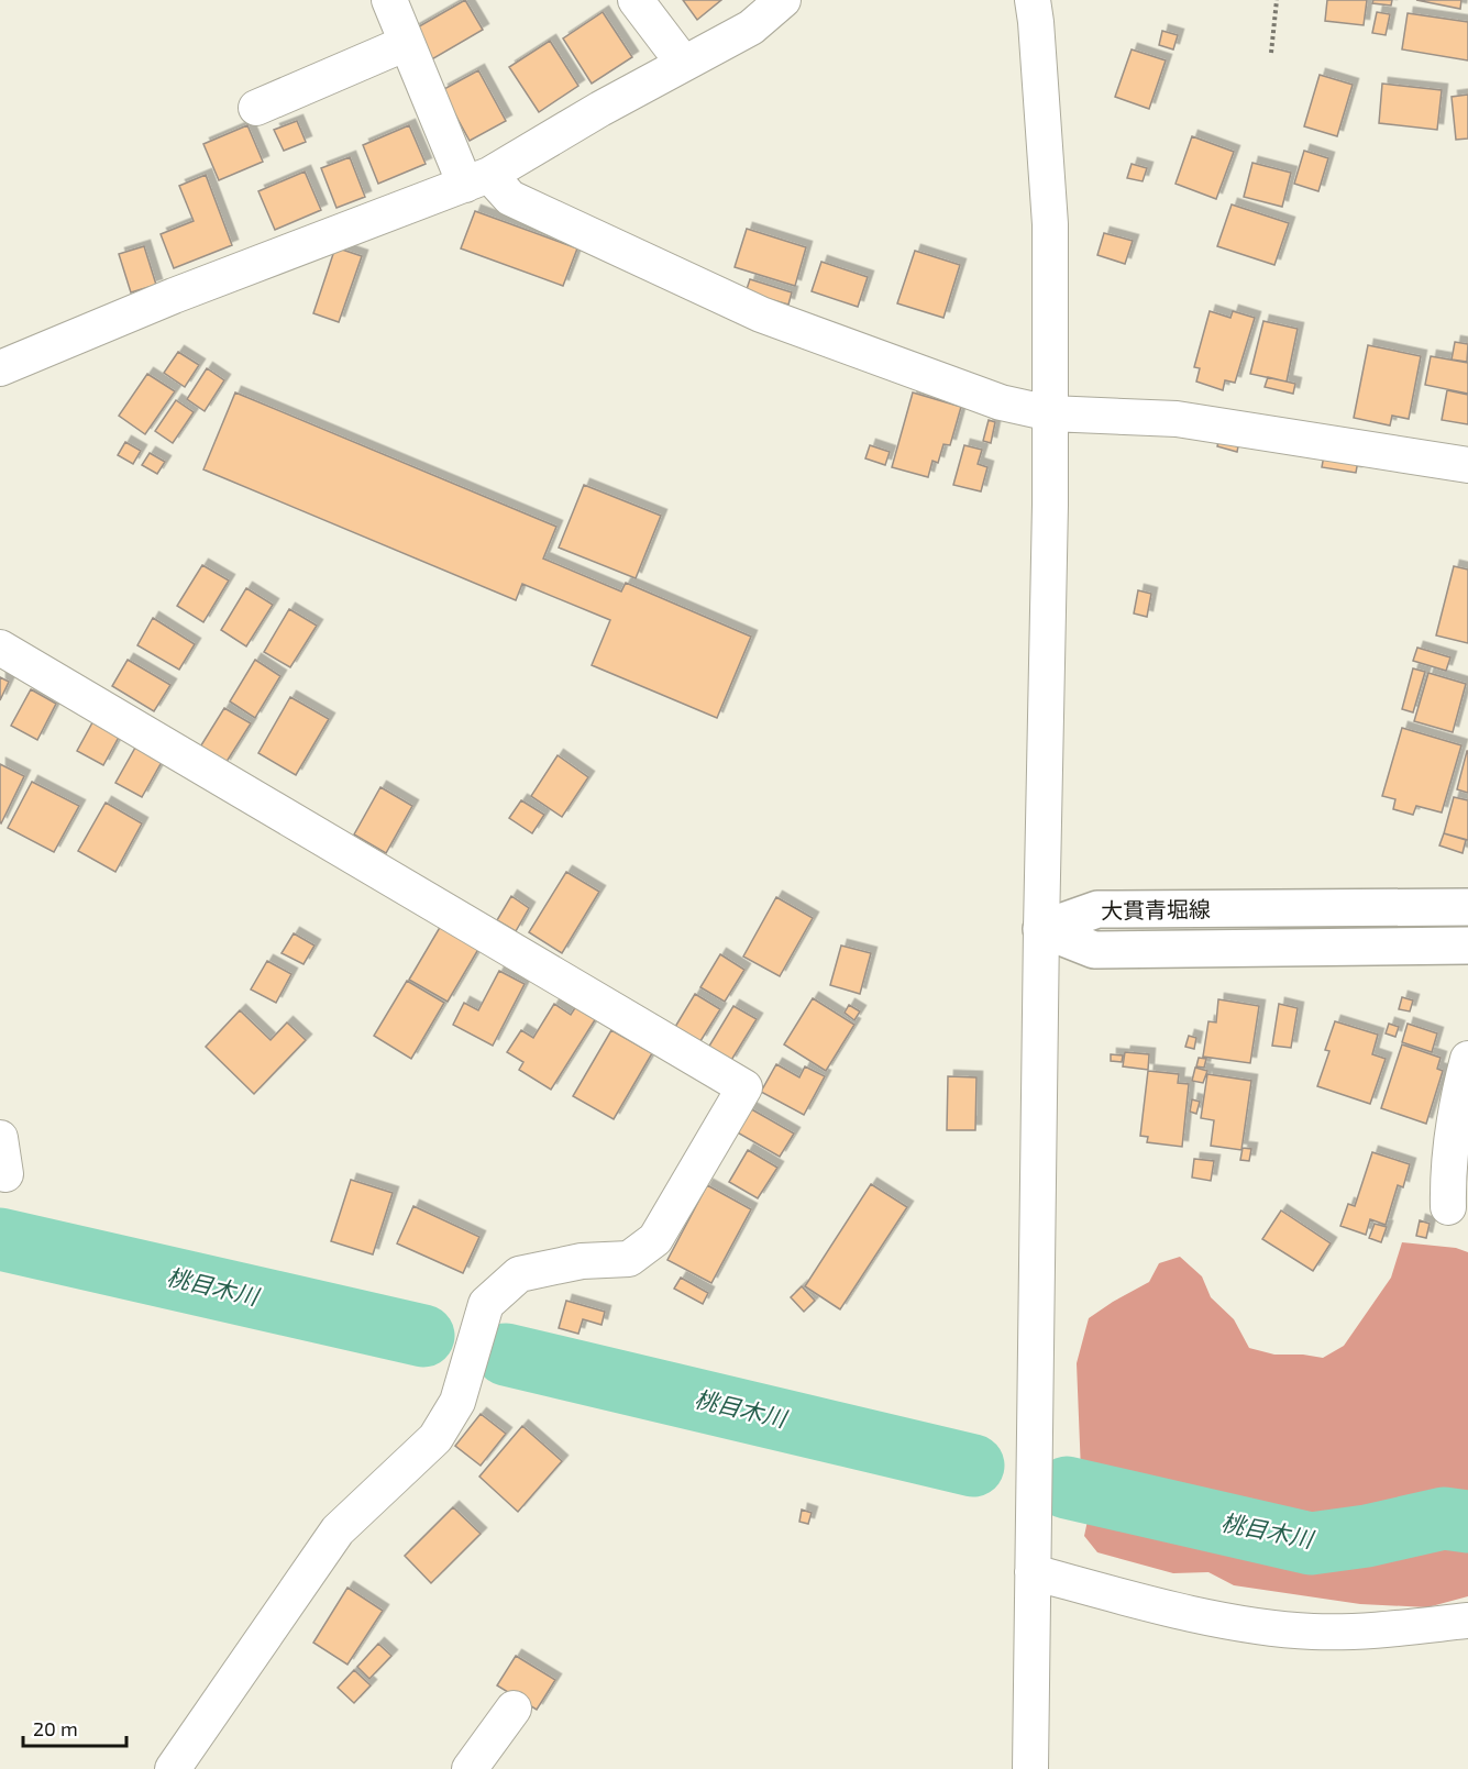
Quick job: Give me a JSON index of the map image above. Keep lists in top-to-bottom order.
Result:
{
  "streets": {
    "main road": ["大貫青堀線"]
  },
  "water": ["桃目木川"],
  "scale_bar": "20 m"
}
